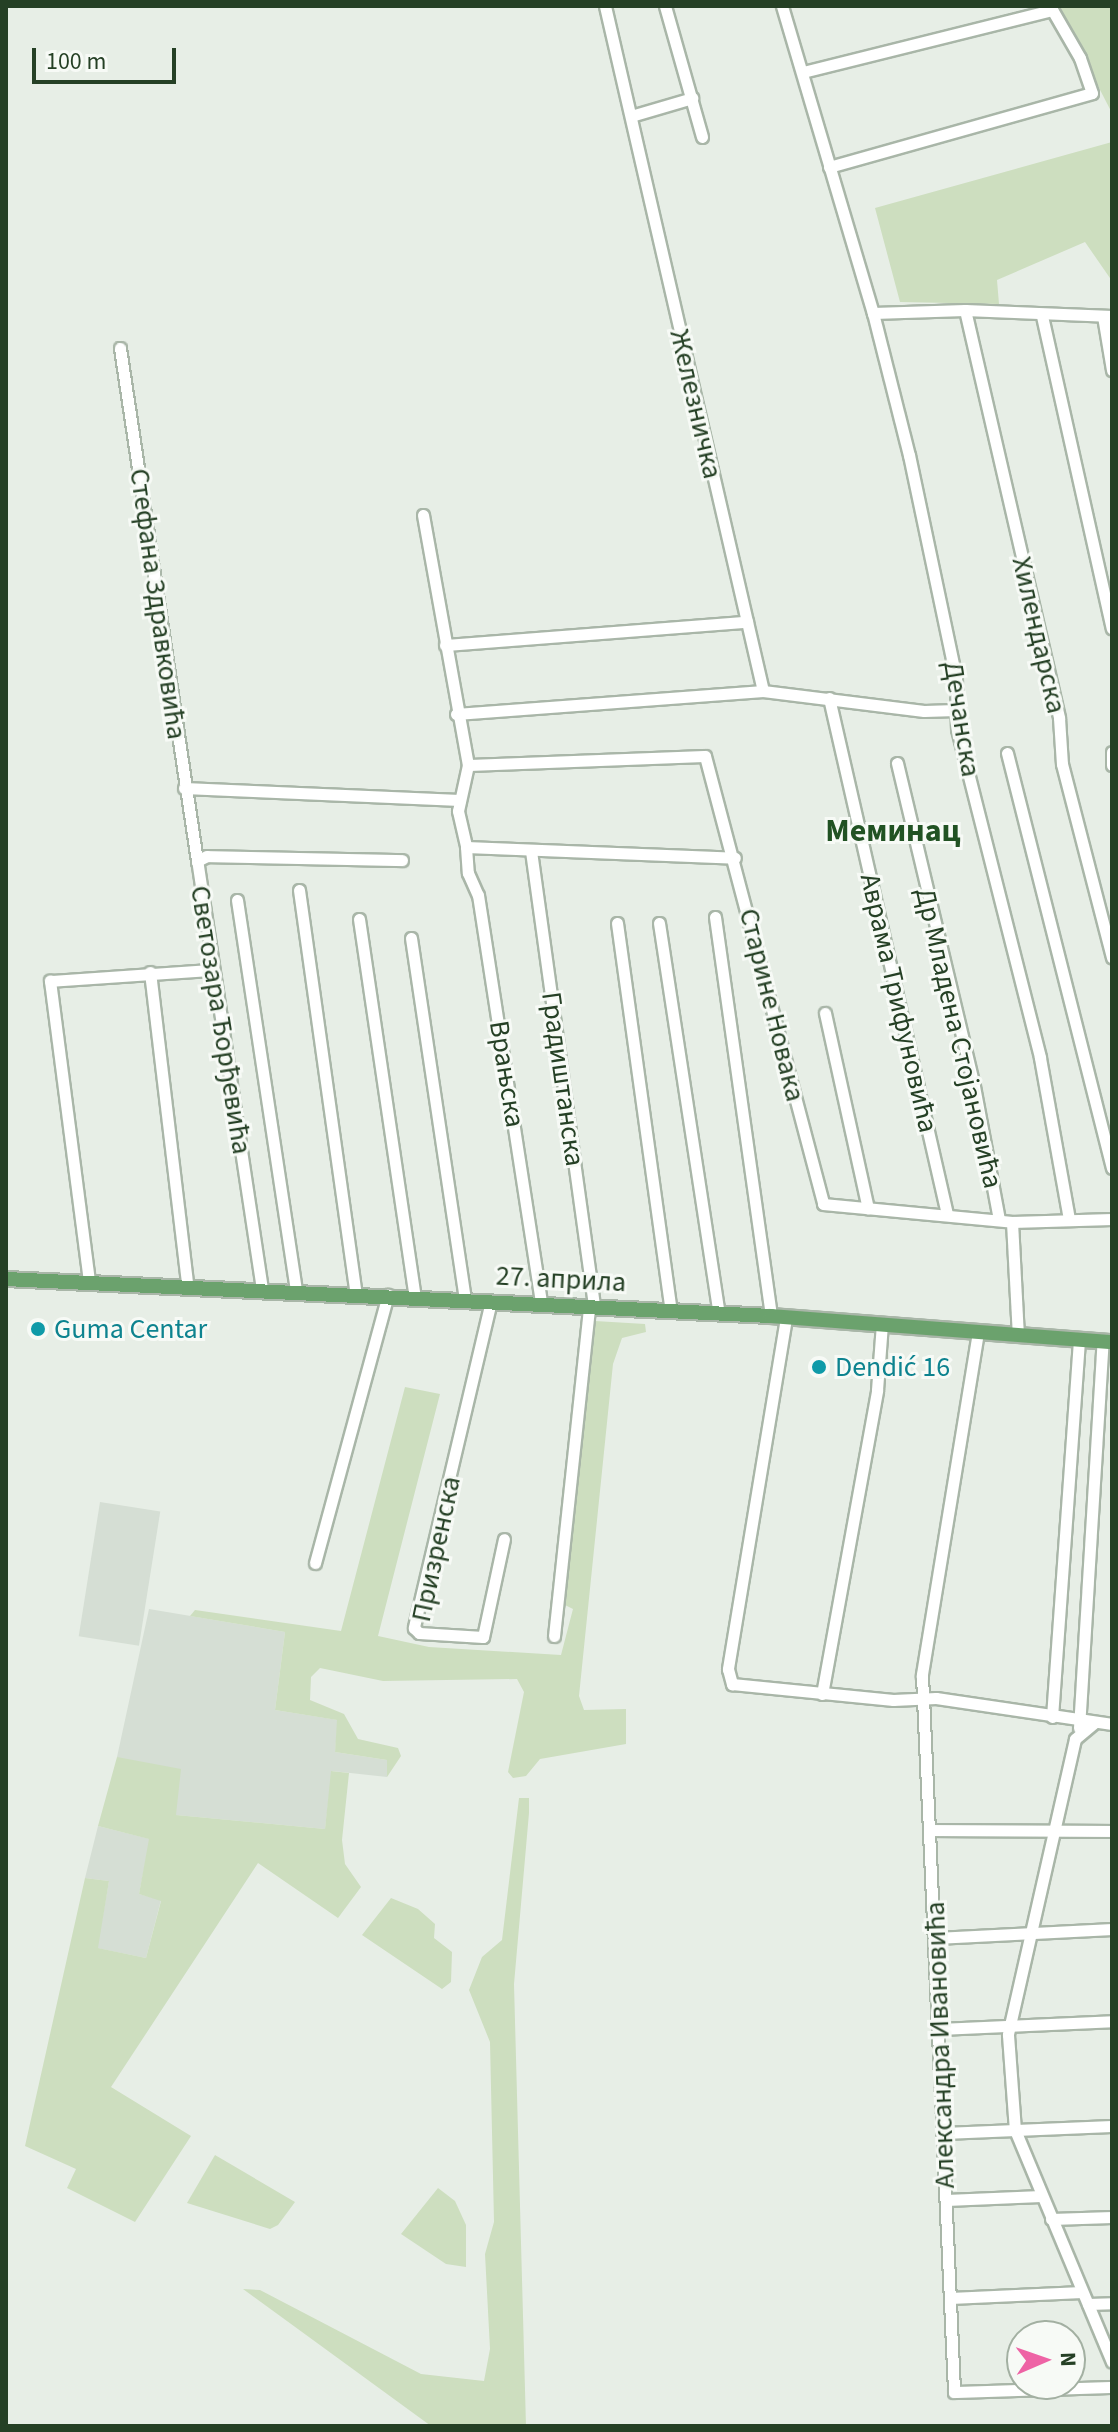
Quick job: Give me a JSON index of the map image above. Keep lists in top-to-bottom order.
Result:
{
  "streets": {
    "main road": ["27. априла"],
    "street": [
      "Железничка",
      "Стефана Здравковића",
      "Хилендарска",
      "Дечанска",
      "Аврама Трифуновића",
      "Старине Новака",
      "Светозара Ђорђевића",
      "Др Младена Стојановића",
      "Врањска",
      "Градиштанска",
      "Призренска",
      "Александра Ивановића"
    ]
  },
  "crossings": [
    ["Стефана Здравковића", "Светозара Ђорђевића"],
    ["Дечанска", "Старине Новака"],
    ["Аврама Трифуновића", "Старине Новака"],
    ["Старине Новака", "Др Младена Стојановића"],
    ["Светозара Ђорђевића", "27. априла"],
    ["Врањска", "27. априла"],
    ["Градиштанска", "27. априла"],
    ["27. априла", "Призренска"],
    ["27. априла", "Александра Ивановића"]
  ],
  "districts": ["Меминац"],
  "places": ["Guma Centar", "Dendić 16"],
  "scale_bar": "100 m",
  "north": "right"
}
